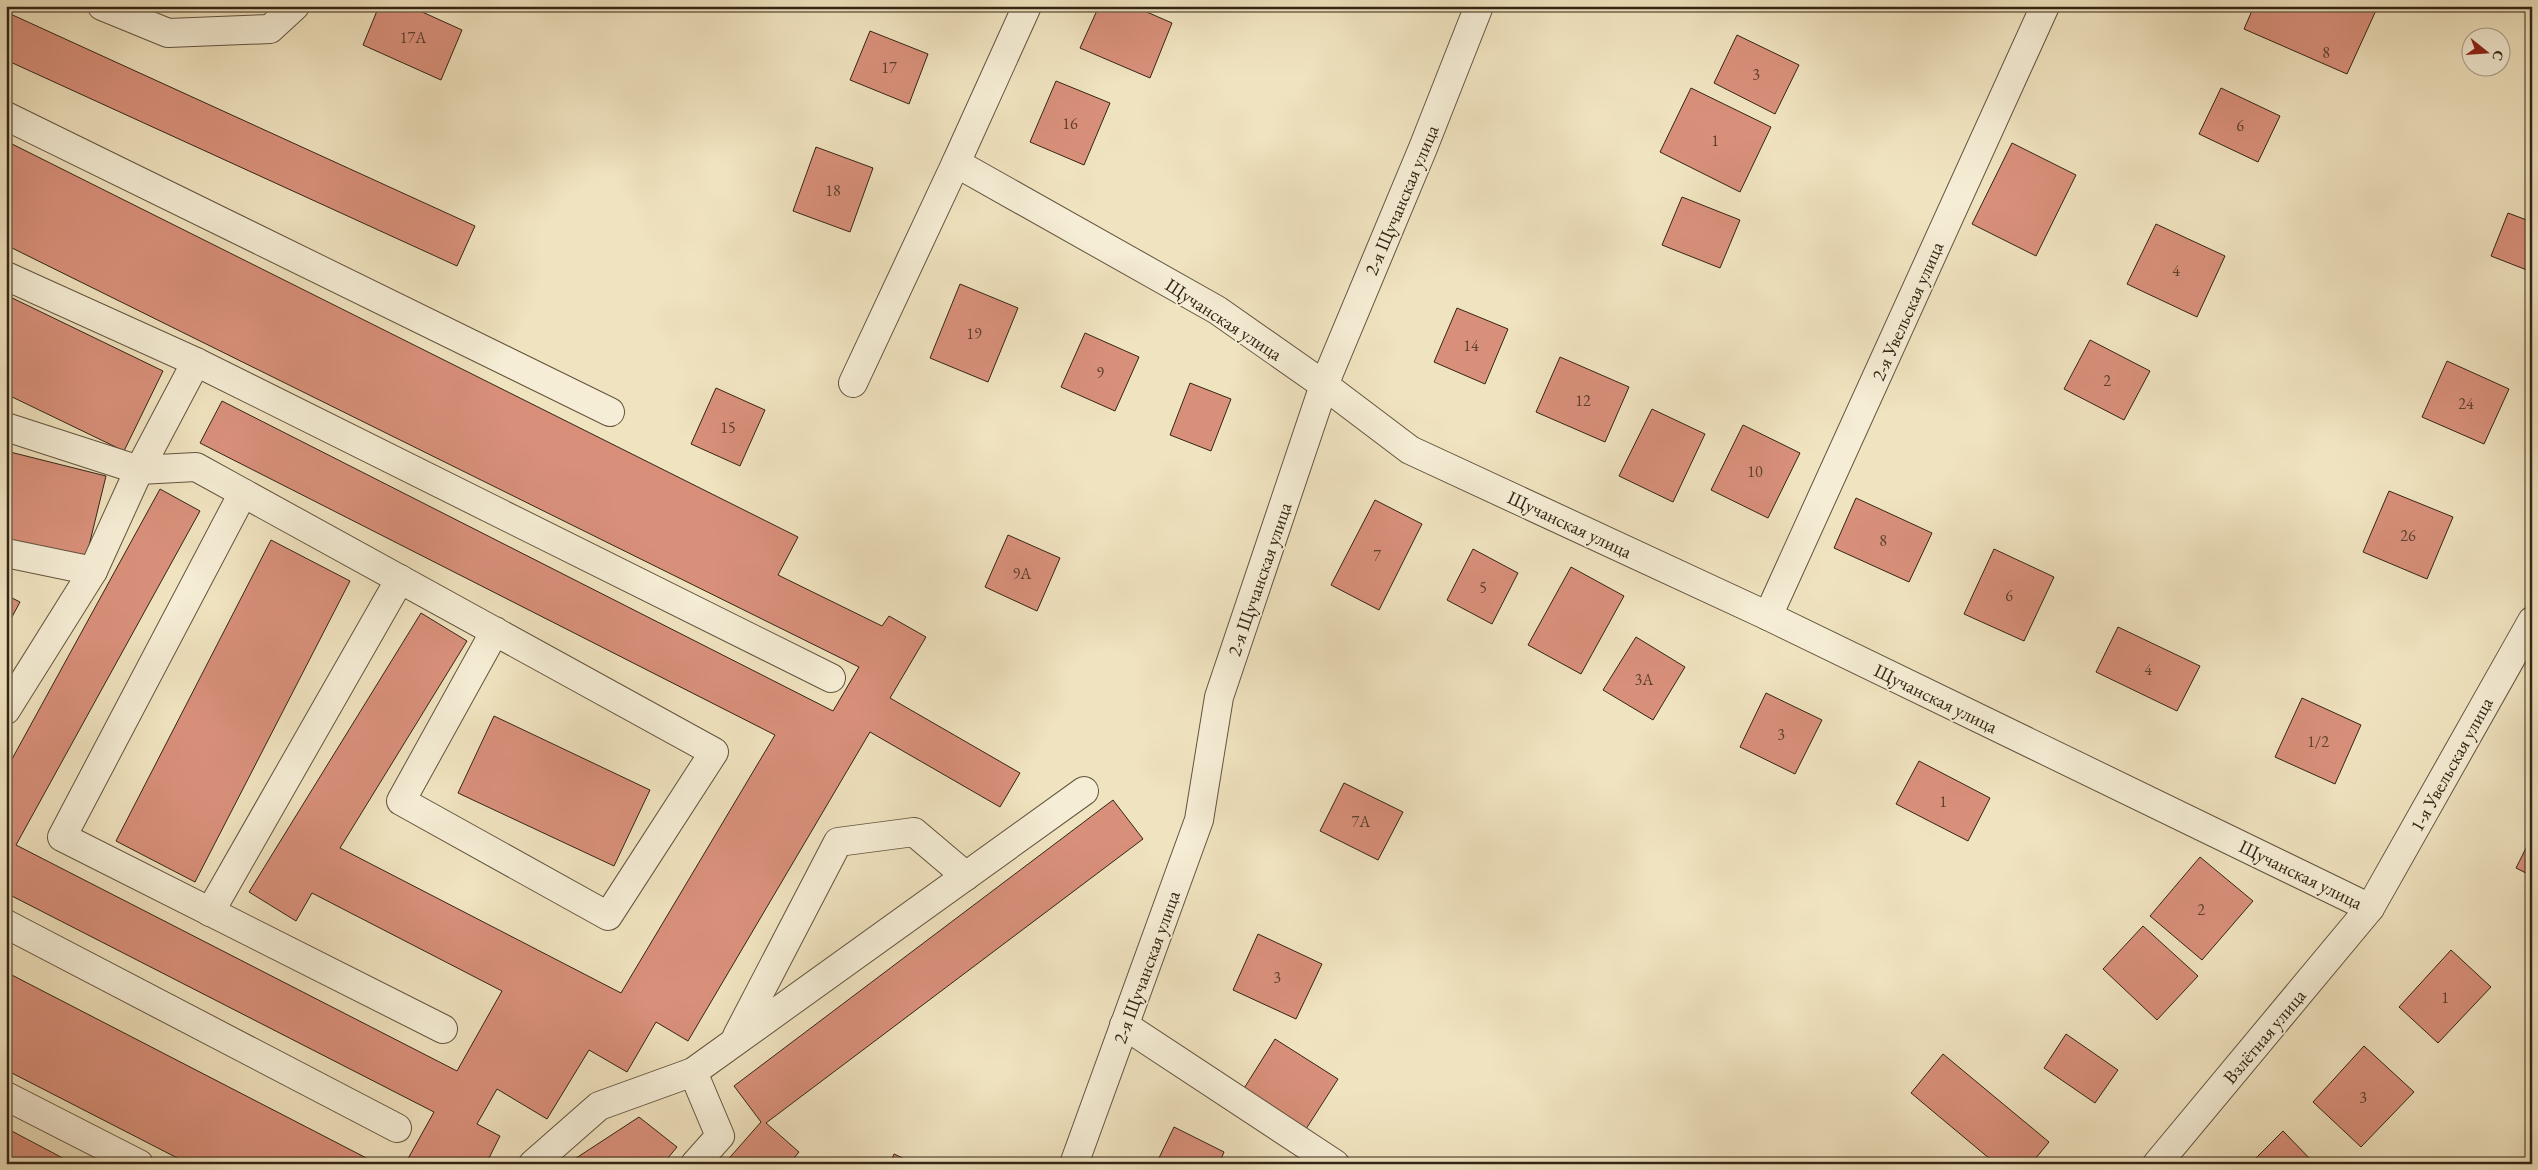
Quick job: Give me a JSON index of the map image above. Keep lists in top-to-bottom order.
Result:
{
  "streets": {
    "street": [
      "2-я Щучанская улица",
      "2-я Увельская улица",
      "Щучанская улица",
      "1-я Увельская улица",
      "Взлётная улица"
    ]
  },
  "crossings": [
    ["2-я Щучанская улица", "Щучанская улица"],
    ["2-я Увельская улица", "Щучанская улица"],
    ["Щучанская улица", "1-я Увельская улица"],
    ["Щучанская улица", "Взлётная улица"],
    ["1-я Увельская улица", "Взлётная улица"]
  ],
  "house_numbers": [
    "17А",
    "8",
    "17",
    "3",
    "16",
    "6",
    "1",
    "18",
    "4",
    "19",
    "14",
    "9",
    "2",
    "12",
    "24",
    "15",
    "10",
    "26",
    "8",
    "7",
    "9А",
    "5",
    "6",
    "4",
    "3А",
    "3",
    "1/2",
    "1",
    "7А",
    "2",
    "3",
    "1",
    "3"
  ],
  "north": "right"
}
